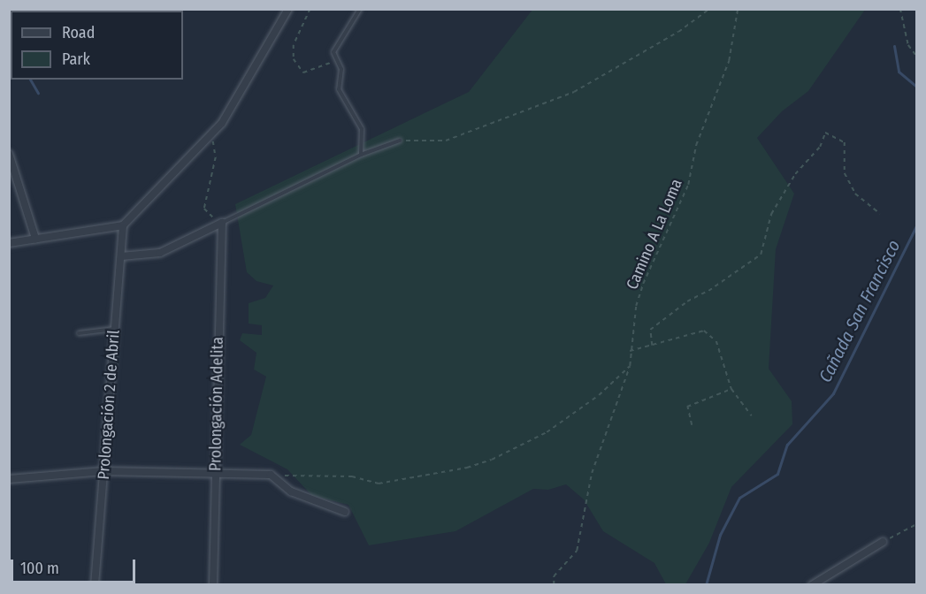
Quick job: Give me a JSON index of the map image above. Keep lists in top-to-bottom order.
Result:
{
  "streets": {
    "street": ["Prolongación Adelita", "Prolongación 2 de Abril"],
    "path": ["Camino A La Loma"]
  },
  "water": ["Cañada San Francisco"],
  "legend": ["Road", "Park"],
  "scale_bar": "100 m"
}
